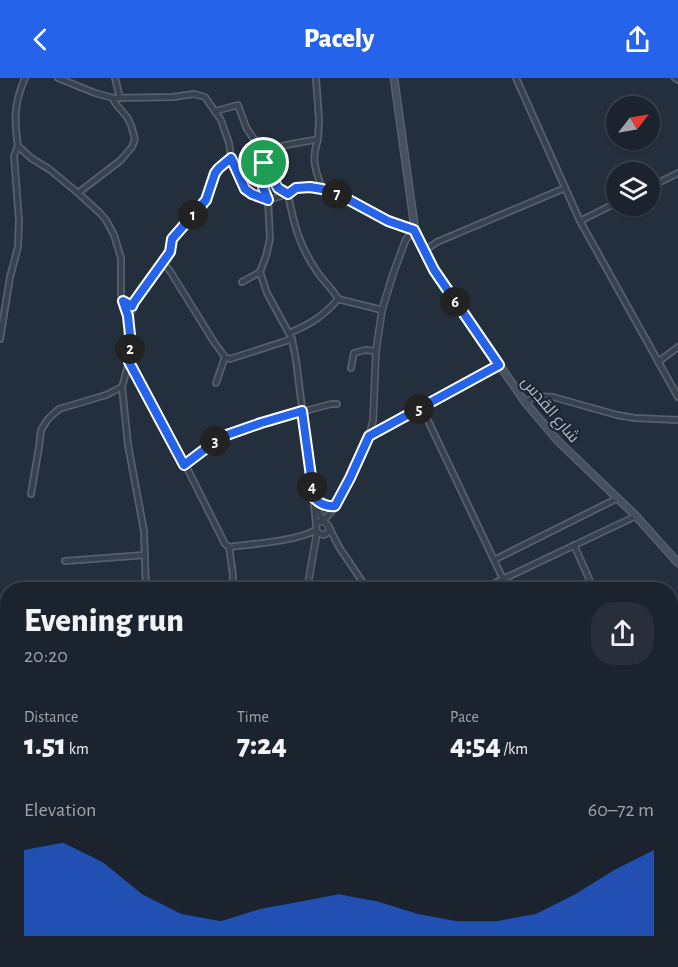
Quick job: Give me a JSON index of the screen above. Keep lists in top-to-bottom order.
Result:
{
  "streets": {
    "main road": ["شارع القدس"]
  },
  "north": "top right",
  "page": {
    "header": "Pacely",
    "pins": [
      "7",
      "1",
      "6",
      "2",
      "5",
      "3",
      "4"
    ],
    "heading": ["Evening run", "20:20"],
    "stats": [
      ["Distance", "1.51 km"],
      ["Time", "7:24"],
      ["Pace", "4:54 /km"]
    ],
    "chart": ["Elevation", "60–72 m"]
  }
}
